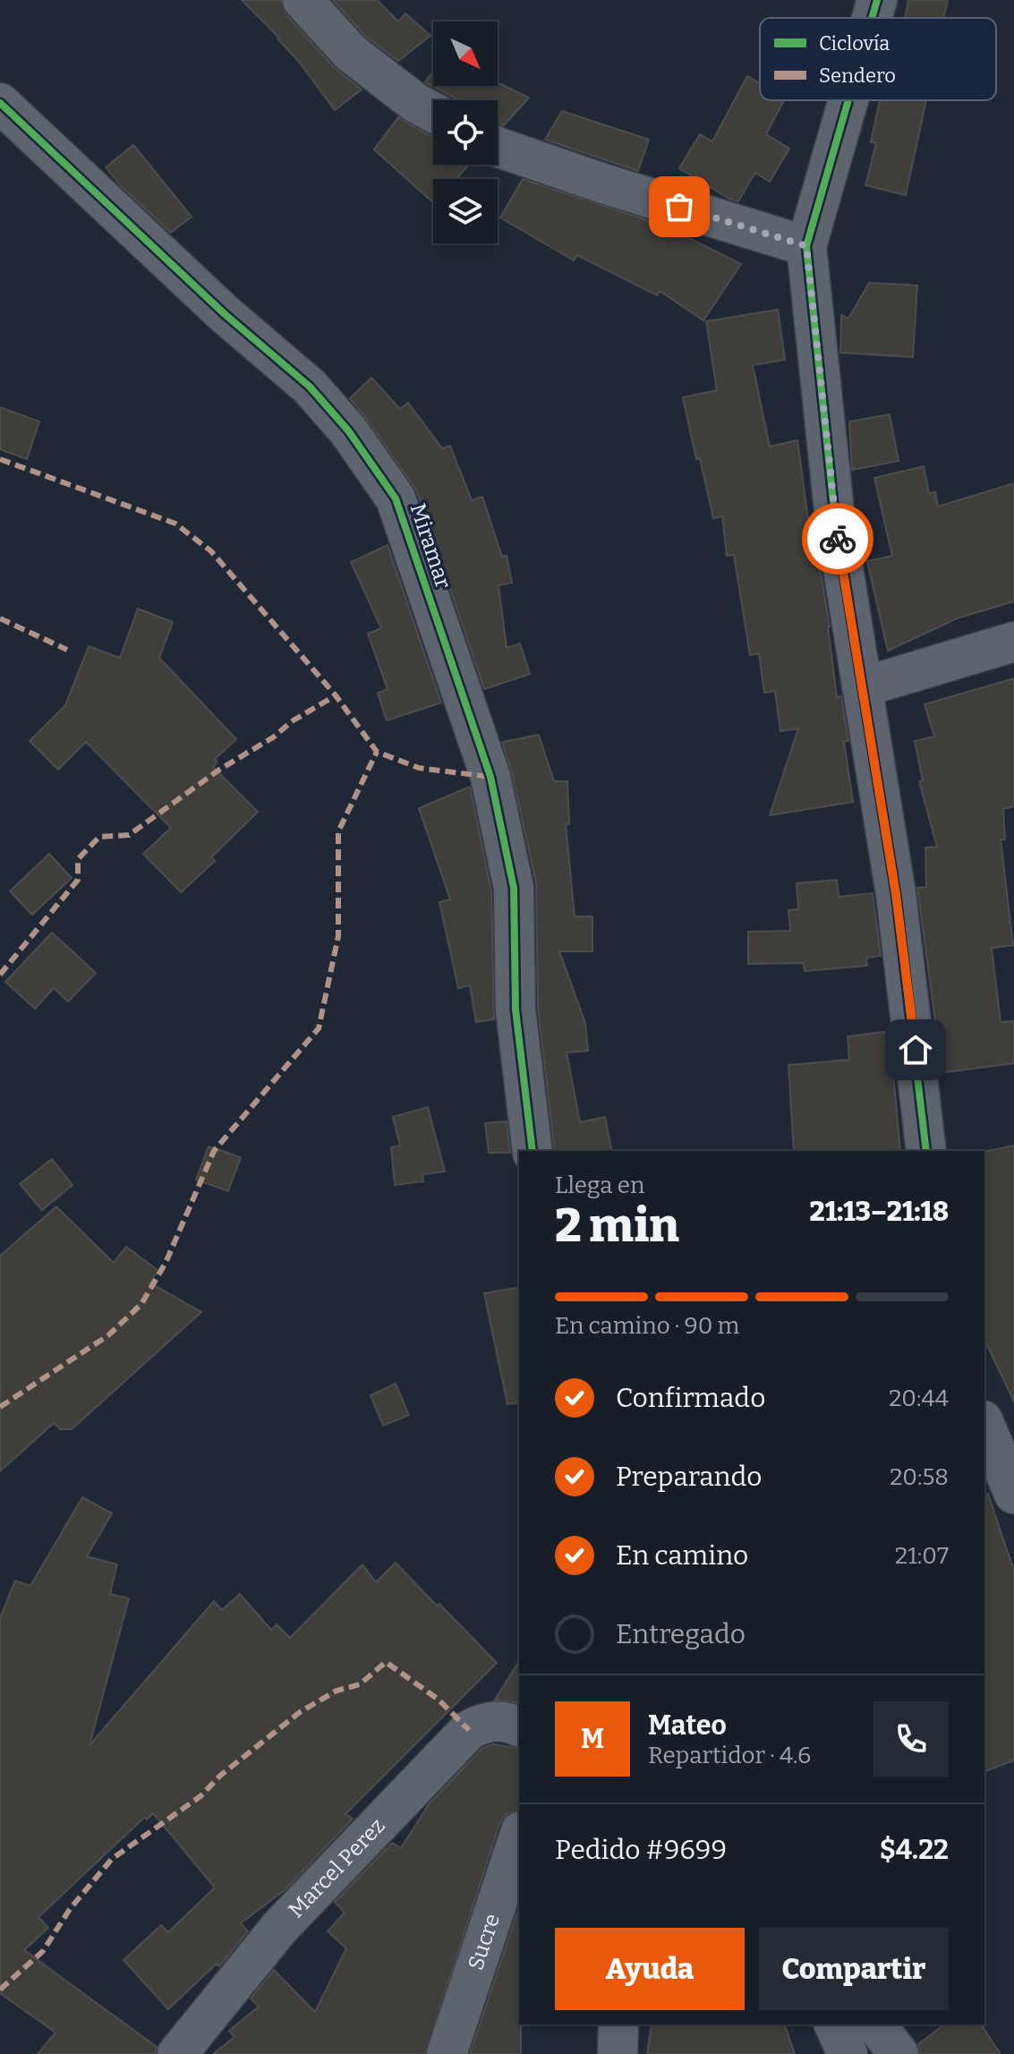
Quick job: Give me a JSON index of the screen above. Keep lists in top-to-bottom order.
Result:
{
  "streets": {
    "street": ["Miramar", "Marcel Perez", "Sucre"]
  },
  "legend": ["Ciclovía", "Sendero"],
  "north": "bottom right",
  "page": {
    "heading": ["2 min", "Llega en", "21:13–21:18"],
    "panel": [
      "Mateo",
      "Repartidor · 4.6",
      "Pedido #9699",
      "$4.22"
    ],
    "bar": "En camino · 90 m",
    "list": [
      ["Confirmado", "20:44"],
      ["Preparando", "20:58"],
      ["En camino", "21:07"],
      "Entregado"
    ],
    "round": "M",
    "buttons": ["Ayuda", "Compartir"]
  }
}
